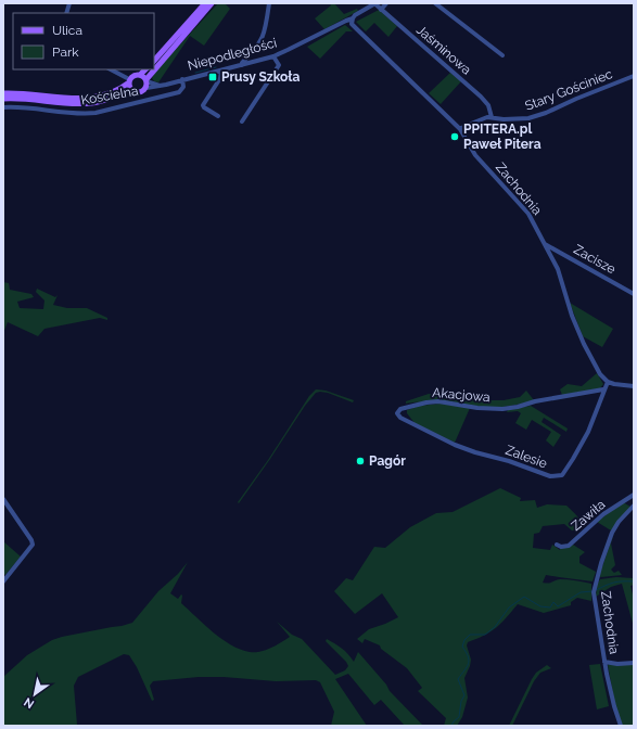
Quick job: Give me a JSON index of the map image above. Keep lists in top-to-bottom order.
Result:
{
  "streets": {
    "street": [
      "Jaśminowa",
      "Niepodległości",
      "Stary Gościniec",
      "Kościelna",
      "Zachodnia",
      "Zacisze",
      "Akacjowa",
      "Zalesie",
      "Zawiła"
    ]
  },
  "crossings": [
    ["Jaśminowa", "Niepodległości"],
    ["Jaśminowa", "Stary Gościniec"],
    ["Niepodległości", "Kościelna"],
    ["Niepodległości", "Zachodnia"],
    ["Stary Gościniec", "Zachodnia"],
    ["Zachodnia", "Zacisze"],
    ["Zachodnia", "Zalesie"],
    ["Akacjowa", "Zalesie"]
  ],
  "places": {
    "transit": ["Prusy Szkoła"],
    "other": ["PPITERA.pl Paweł Pitera", "Pagór"]
  },
  "legend": ["Ulica", "Park"],
  "north": "bottom left"
}
